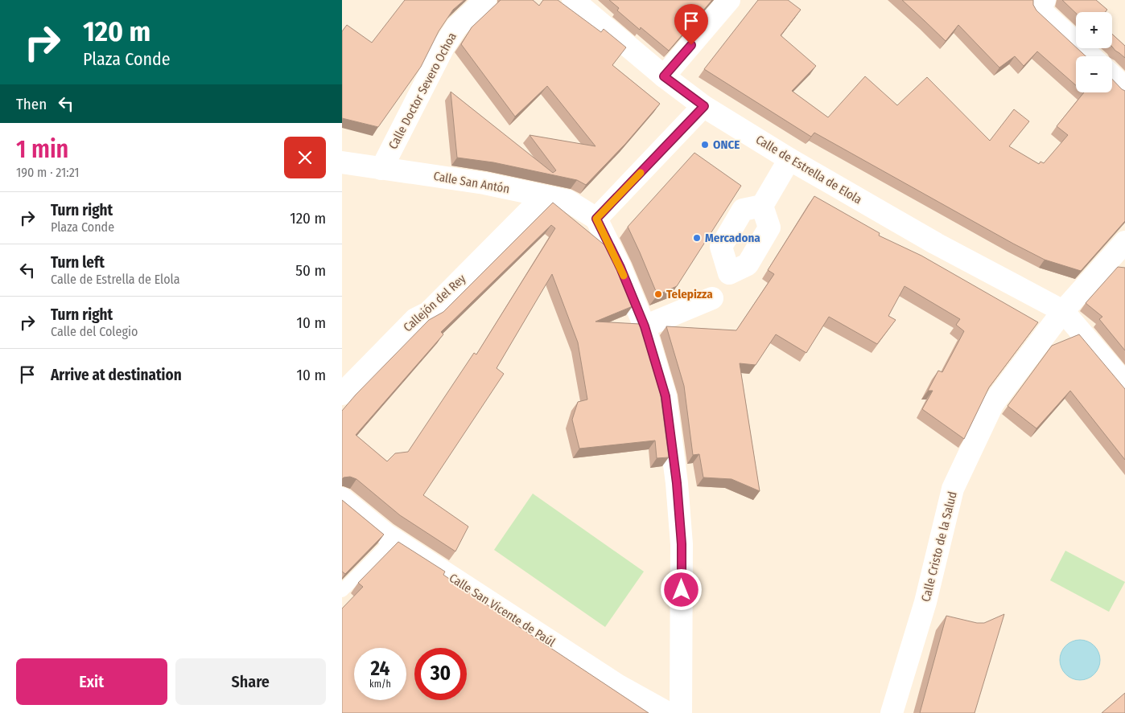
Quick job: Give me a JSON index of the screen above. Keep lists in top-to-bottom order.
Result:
{
  "streets": {
    "street": [
      "Calle Doctor Severo Ochoa",
      "Calle de Estrella de Elola",
      "Calle San Antón",
      "Callejón del Rey",
      "Calle Cristo de la Salud",
      "Calle San Vicente de Paúl"
    ]
  },
  "crossings": [
    ["Calle Doctor Severo Ochoa", "Calle San Antón"],
    ["Calle de Estrella de Elola", "Calle Cristo de la Salud"],
    ["Calle San Antón", "Callejón del Rey"]
  ],
  "places": ["ONCE", "Mercadona", "Telepizza"],
  "page": {
    "turn": ["120 m", "Plaza Conde"],
    "map_buttons": ["+", "−"],
    "then": "Then",
    "heading": ["1 min", "190 m · 21:21"],
    "list": [
      {
        "name": "Turn right",
        "note": "Plaza Conde",
        "value": "120 m"
      },
      {
        "name": "Turn left",
        "note": "Calle de Estrella de Elola",
        "value": "50 m"
      },
      {
        "name": "Turn right",
        "note": "Calle del Colegio",
        "value": "10 m"
      },
      {
        "name": "Arrive at destination",
        "value": "10 m"
      }
    ],
    "speed": "24 km/h",
    "limit": "30",
    "buttons": ["Exit", "Share"]
  }
}
